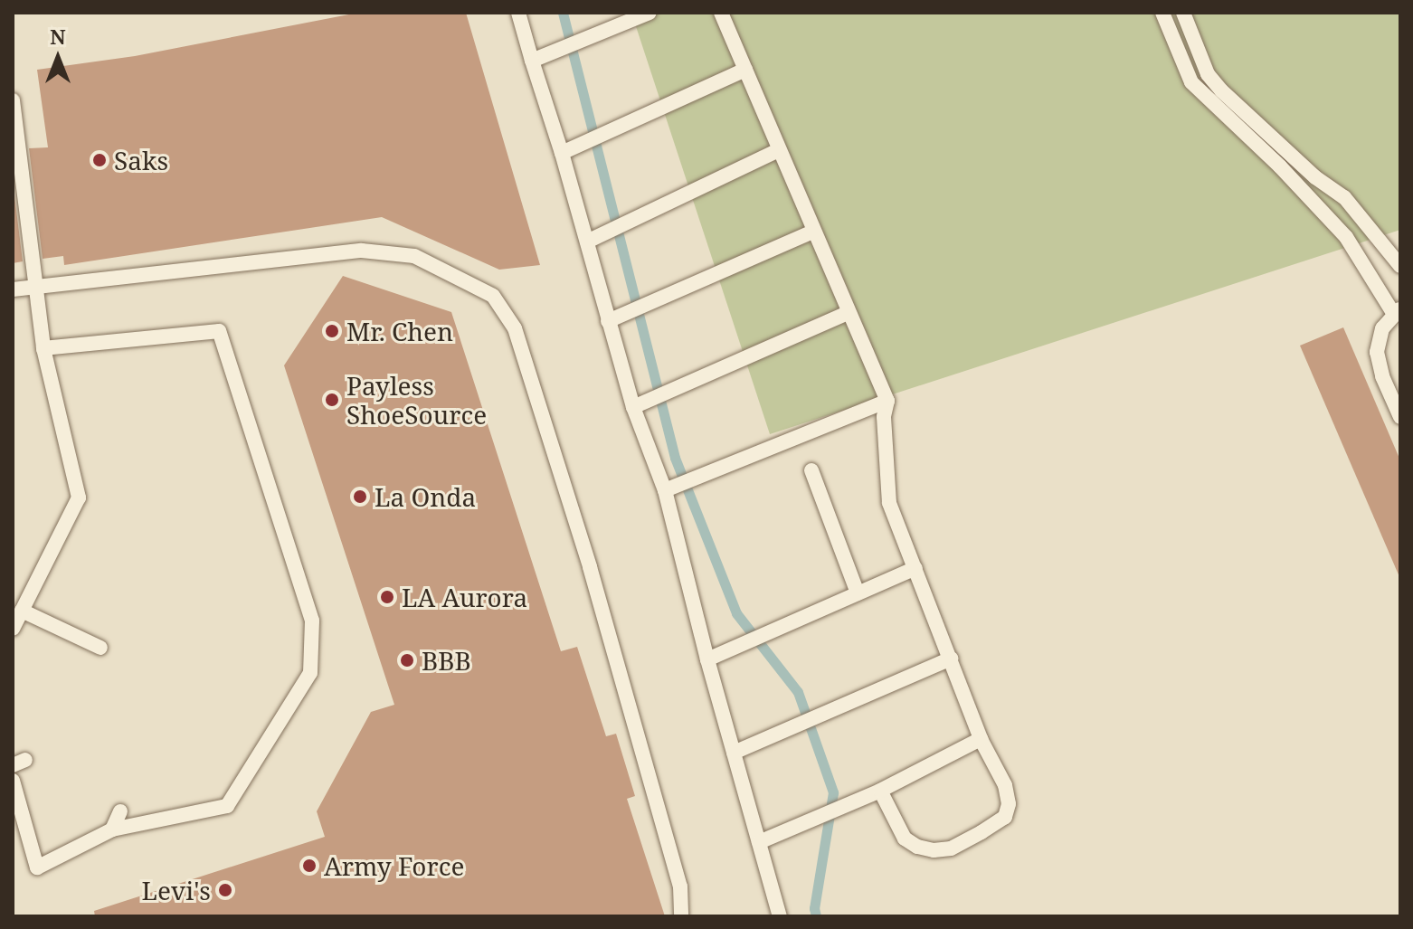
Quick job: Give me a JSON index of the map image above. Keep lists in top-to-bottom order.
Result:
{
  "places": [
    "Saks",
    "Mr. Chen",
    "Payless ShoeSource",
    "La Onda",
    "LA Aurora",
    "BBB",
    "Army Force",
    "Levi's"
  ],
  "north": "top"
}
